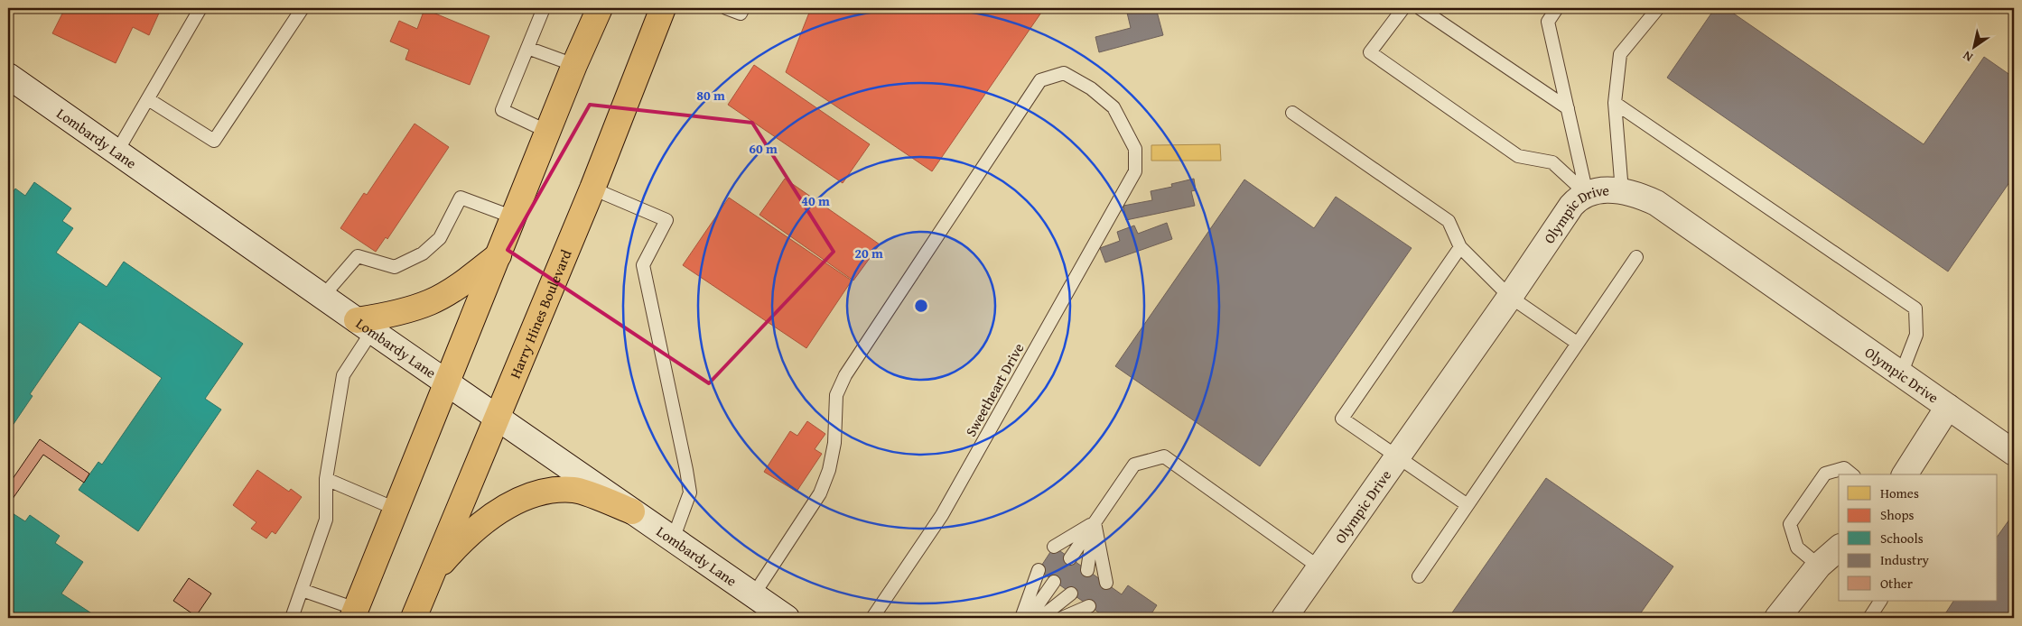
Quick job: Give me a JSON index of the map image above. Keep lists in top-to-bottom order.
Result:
{
  "streets": {
    "main road": ["Harry Hines Boulevard"],
    "street": ["Lombardy Lane", "Olympic Drive"],
    "lane": ["Sweetheart Drive"]
  },
  "crossings": [
    ["Lombardy Lane", "Harry Hines Boulevard"],
    ["Lombardy Lane", "Sweetheart Drive"]
  ],
  "legend": [
    "Homes",
    "Shops",
    "Schools",
    "Industry",
    "Other"
  ],
  "north": "bottom left",
  "rings": [
    "80 m",
    "60 m",
    "40 m",
    "20 m"
  ]
}
